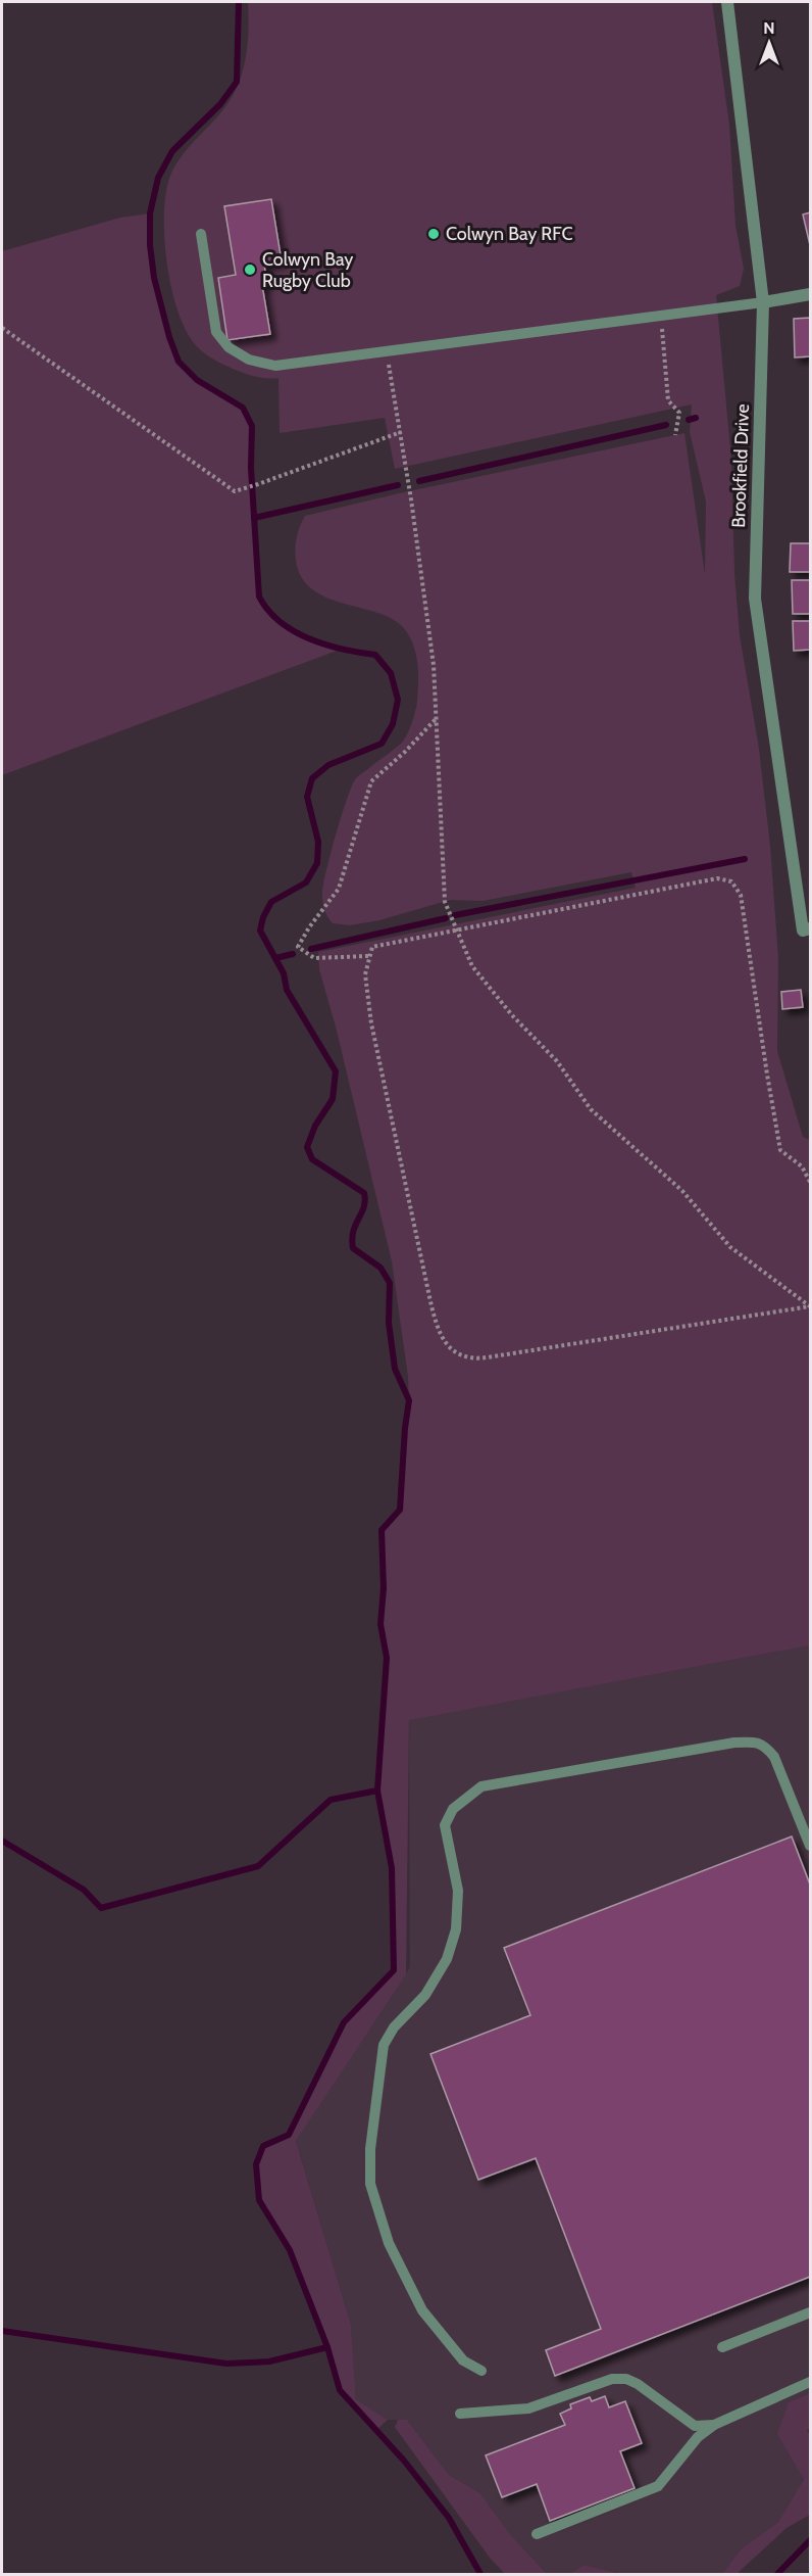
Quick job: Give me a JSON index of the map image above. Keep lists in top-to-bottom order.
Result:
{
  "streets": {
    "street": ["Brookfield Drive"]
  },
  "places": ["Colwyn Bay RFC", "Colwyn Bay Rugby Club"],
  "north": "top"
}
